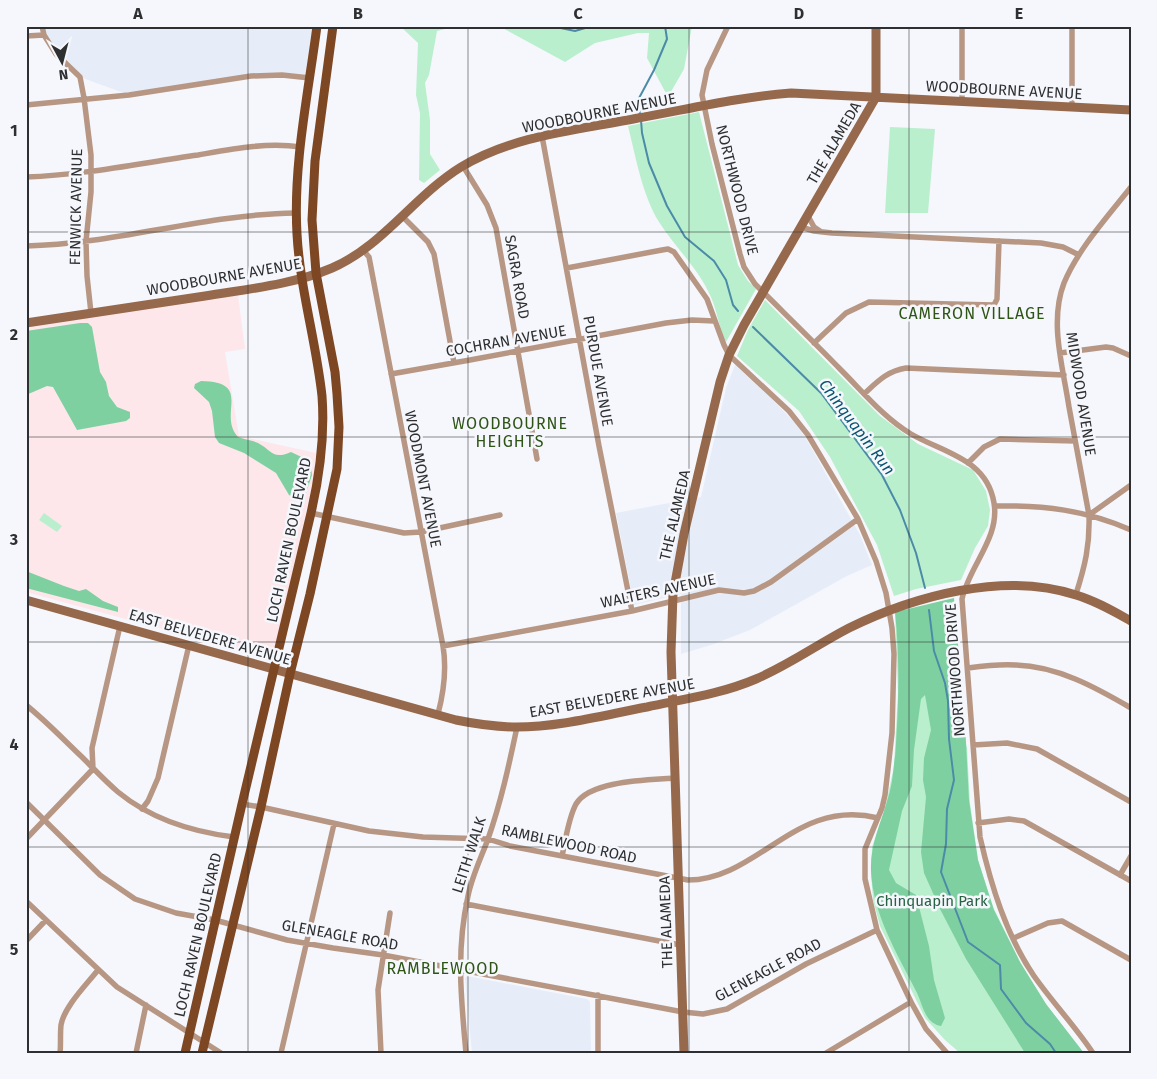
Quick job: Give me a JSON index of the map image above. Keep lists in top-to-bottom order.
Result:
{
  "streets": {
    "main road": [
      "WOODBOURNE AVENUE",
      "THE ALAMEDA",
      "LOCH RAVEN BOULEVARD",
      "EAST BELVEDERE AVENUE"
    ],
    "street": [
      "NORTHWOOD DRIVE",
      "FENWICK AVENUE",
      "SAGRA ROAD",
      "COCHRAN AVENUE",
      "PURDUE AVENUE",
      "MIDWOOD AVENUE",
      "WOODMONT AVENUE",
      "WALTERS AVENUE",
      "RAMBLEWOOD ROAD",
      "LEITH WALK",
      "GLENEAGLE ROAD"
    ]
  },
  "crossings": [
    ["WOODBOURNE AVENUE", "THE ALAMEDA"],
    ["WOODBOURNE AVENUE", "NORTHWOOD DRIVE"],
    ["WOODBOURNE AVENUE", "FENWICK AVENUE"],
    ["WOODBOURNE AVENUE", "SAGRA ROAD"],
    ["WOODBOURNE AVENUE", "PURDUE AVENUE"],
    ["WOODBOURNE AVENUE", "WOODMONT AVENUE"],
    ["WOODBOURNE AVENUE", "LOCH RAVEN BOULEVARD"],
    ["THE ALAMEDA", "NORTHWOOD DRIVE"],
    ["THE ALAMEDA", "WALTERS AVENUE"],
    ["THE ALAMEDA", "EAST BELVEDERE AVENUE"],
    ["THE ALAMEDA", "RAMBLEWOOD ROAD"],
    ["THE ALAMEDA", "GLENEAGLE ROAD"],
    ["NORTHWOOD DRIVE", "EAST BELVEDERE AVENUE"],
    ["SAGRA ROAD", "COCHRAN AVENUE"],
    ["COCHRAN AVENUE", "PURDUE AVENUE"],
    ["COCHRAN AVENUE", "WOODMONT AVENUE"],
    ["PURDUE AVENUE", "WALTERS AVENUE"],
    ["MIDWOOD AVENUE", "EAST BELVEDERE AVENUE"],
    ["WOODMONT AVENUE", "WALTERS AVENUE"],
    ["WOODMONT AVENUE", "EAST BELVEDERE AVENUE"],
    ["LOCH RAVEN BOULEVARD", "EAST BELVEDERE AVENUE"],
    ["LOCH RAVEN BOULEVARD", "RAMBLEWOOD ROAD"],
    ["LOCH RAVEN BOULEVARD", "GLENEAGLE ROAD"],
    ["EAST BELVEDERE AVENUE", "LEITH WALK"],
    ["RAMBLEWOOD ROAD", "LEITH WALK"],
    ["LEITH WALK", "GLENEAGLE ROAD"]
  ],
  "districts": ["CAMERON VILLAGE", "WOODBOURNE HEIGHTS", "RAMBLEWOOD"],
  "water": ["Chinquapin Run"],
  "parks": ["Chinquapin Park"],
  "north": "bottom",
  "grid": {
    "columns": [
      "A",
      "B",
      "C",
      "D",
      "E"
    ],
    "rows": [
      "1",
      "2",
      "3",
      "4",
      "5"
    ]
  }
}
